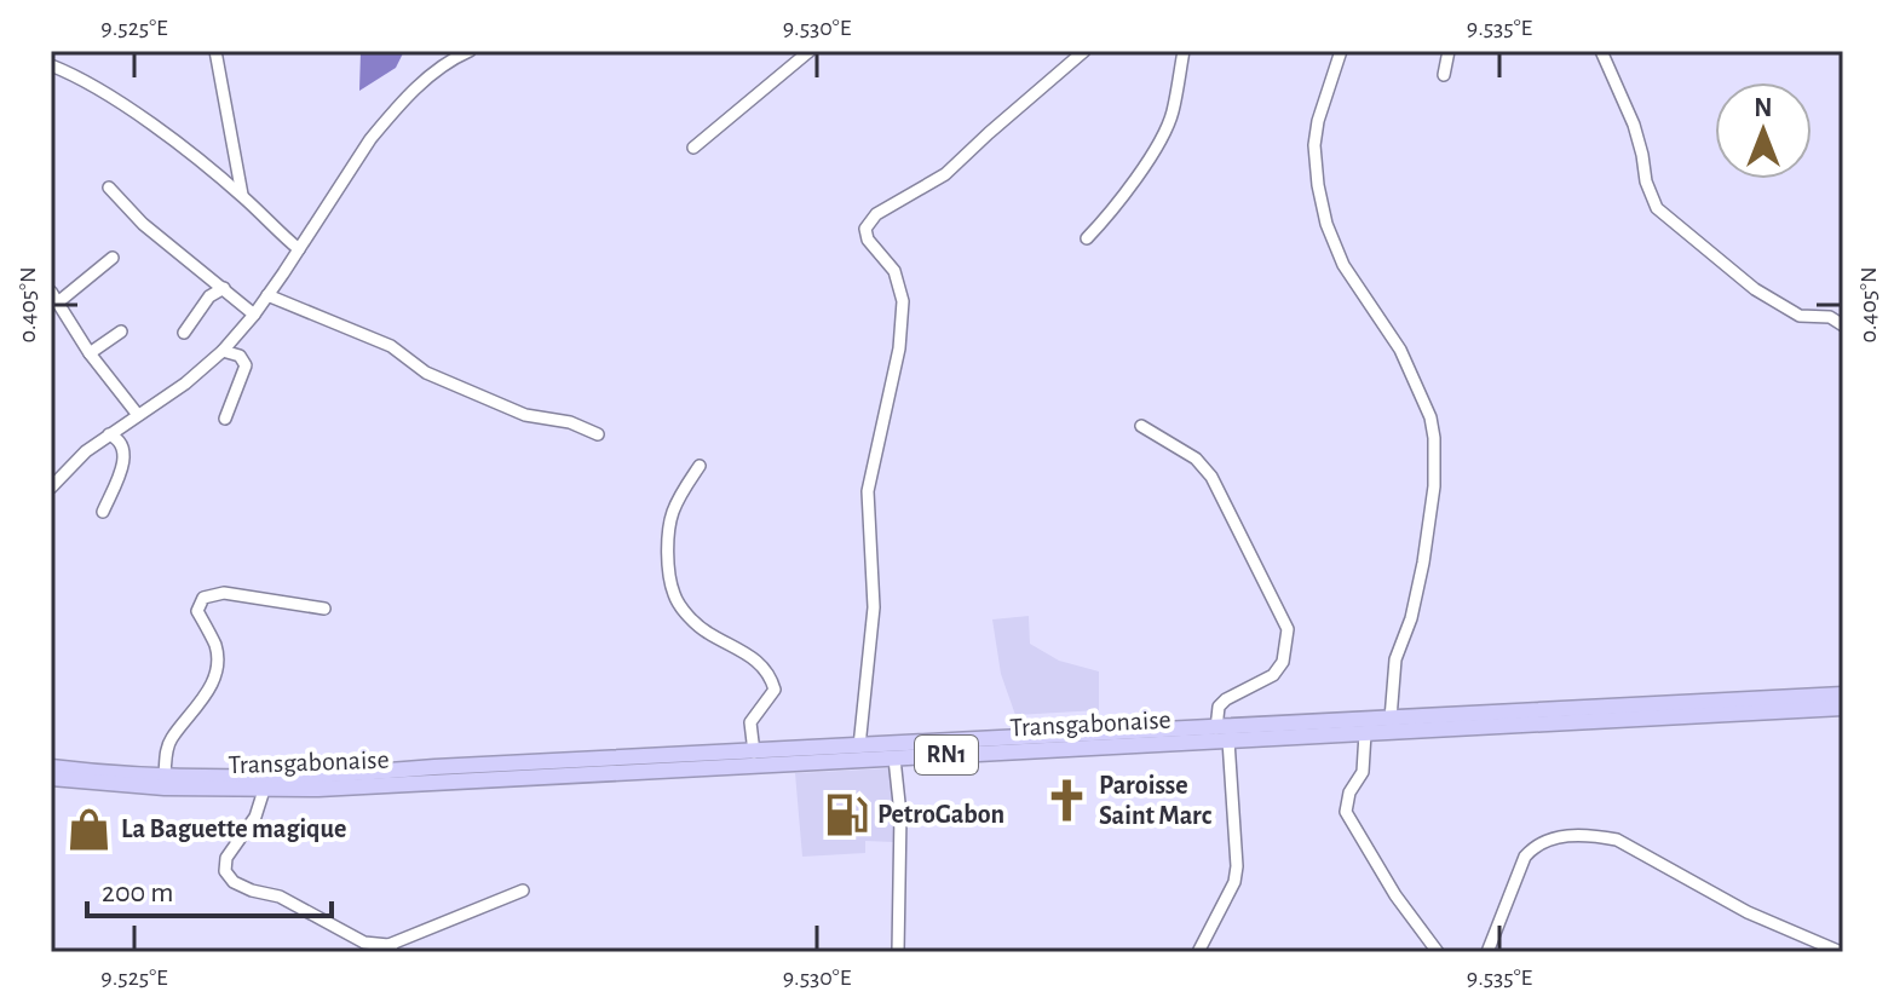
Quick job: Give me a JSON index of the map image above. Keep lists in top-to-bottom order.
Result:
{
  "streets": {
    "highway": ["Transgabonaise", "RN1"]
  },
  "places": {
    "church": ["Paroisse Saint Marc"],
    "fuel station": ["PetroGabon"],
    "shop": ["La Baguette magique"]
  },
  "scale_bar": "200 m",
  "north": "top",
  "coordinates": [
    "9.525°E",
    "9.530°E",
    "9.535°E",
    "0.405°N"
  ]
}
